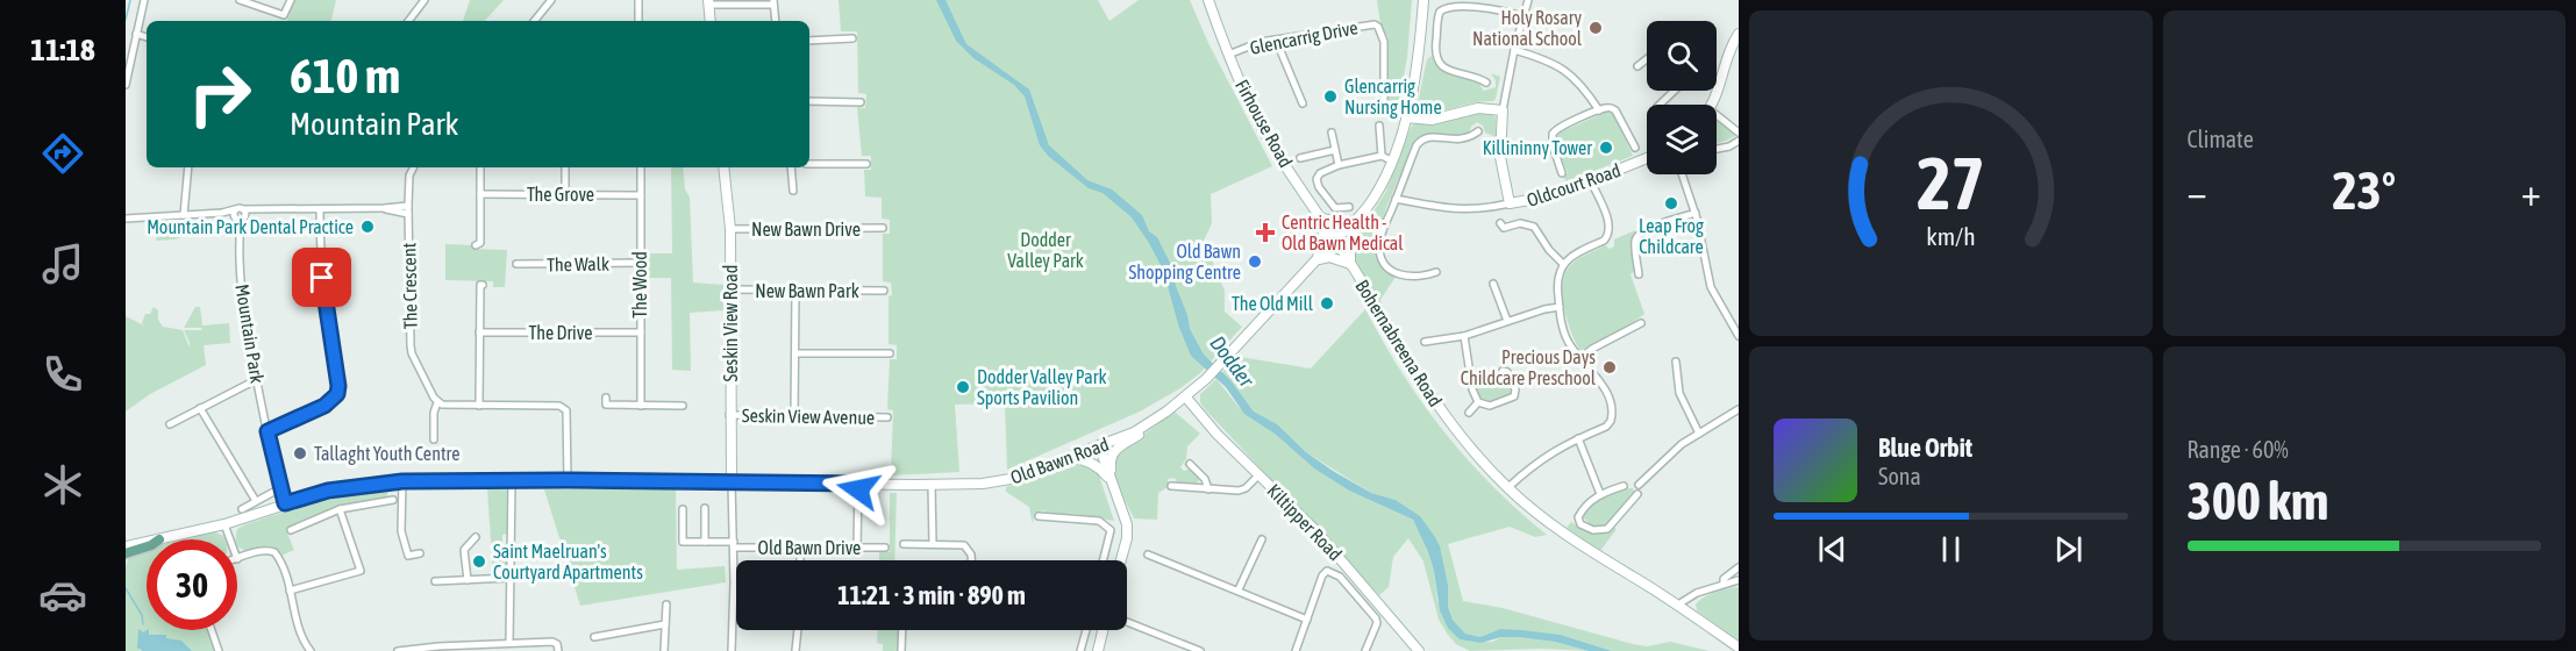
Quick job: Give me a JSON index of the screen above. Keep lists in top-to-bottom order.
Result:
{
  "streets": {
    "main road": [
      "Firhouse Road",
      "Oldcourt Road",
      "Seskin View Road",
      "Bohernabreena Road",
      "Old Bawn Road",
      "Kiltipper Road"
    ],
    "street": [
      "Glencarrig Drive",
      "The Grove",
      "New Bawn Drive",
      "The Walk",
      "The Wood",
      "The Crescent",
      "New Bawn Park",
      "The Drive",
      "Mountain Park",
      "Seskin View Avenue",
      "Old Bawn Drive"
    ]
  },
  "crossings": [
    ["Glencarrig Drive", "Firhouse Road"],
    ["Firhouse Road", "Bohernabreena Road"],
    ["Firhouse Road", "Old Bawn Road"],
    ["The Grove", "The Wood"],
    ["New Bawn Drive", "Seskin View Road"],
    ["The Walk", "The Wood"],
    ["The Wood", "The Drive"],
    ["New Bawn Park", "Seskin View Road"],
    ["Seskin View Road", "Seskin View Avenue"],
    ["Seskin View Road", "Old Bawn Road"],
    ["Mountain Park", "Old Bawn Road"],
    ["Bohernabreena Road", "Old Bawn Road"],
    ["Old Bawn Road", "Kiltipper Road"]
  ],
  "water": ["Dodder"],
  "parks": ["Dodder Valley Park"],
  "places": {
    "other": [
      "Holy Rosary National School",
      "Glencarrig Nursing Home",
      "Killininny Tower",
      "Leap Frog Childcare",
      "Mountain Park Dental Practice",
      "Old Bawn Shopping Centre",
      "The Old Mill",
      "Precious Days Childcare Preschool",
      "Dodder Valley Park Sports Pavilion",
      "Tallaght Youth Centre",
      "Saint Maelruan's Courtyard Apartments"
    ],
    "health": ["Centric Health - Old Bawn Medical"]
  },
  "page": {
    "tabs": "11:18",
    "tile": [
      "Climate",
      ["Range · 60%", "300 km"]
    ],
    "turn": ["610 m", "Mountain Park"],
    "heat": ["−", "23°", "+"],
    "song": ["Blue Orbit", "Sona"],
    "limit": "30",
    "trip": "11:21 · 3 min · 890 m",
    "gauge": ["27", "km/h"]
  }
}
